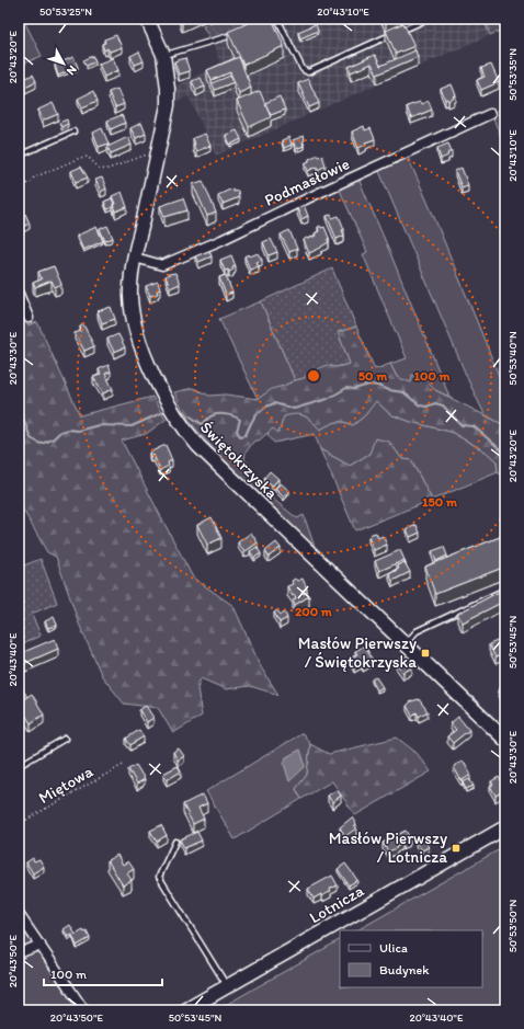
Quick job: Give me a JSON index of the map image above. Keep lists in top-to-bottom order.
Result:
{
  "streets": {
    "street": ["Podmasłowie", "Świętokrzyska", "Lotnicza"],
    "path": ["Miętowa"]
  },
  "crossings": [
    ["Podmasłowie", "Świętokrzyska"]
  ],
  "places": {
    "transit": ["Masłów Pierwszy / Świętokrzyska", "Masłów Pierwszy / Lotnicza"]
  },
  "legend": ["Ulica", "Budynek"],
  "scale_bar": "100 m",
  "north": "bottom right",
  "coordinates": [
    "50°53'25\"N",
    "20°43'10\"E",
    "20°43'20\"E",
    "50°53'35\"N",
    "50°53'40\"N",
    "20°43'30\"E",
    "50°53'45\"N",
    "20°43'40\"E",
    "50°53'50\"N",
    "20°43'50\"E"
  ],
  "rings": [
    "50 m",
    "100 m",
    "150 m",
    "200 m"
  ]
}
